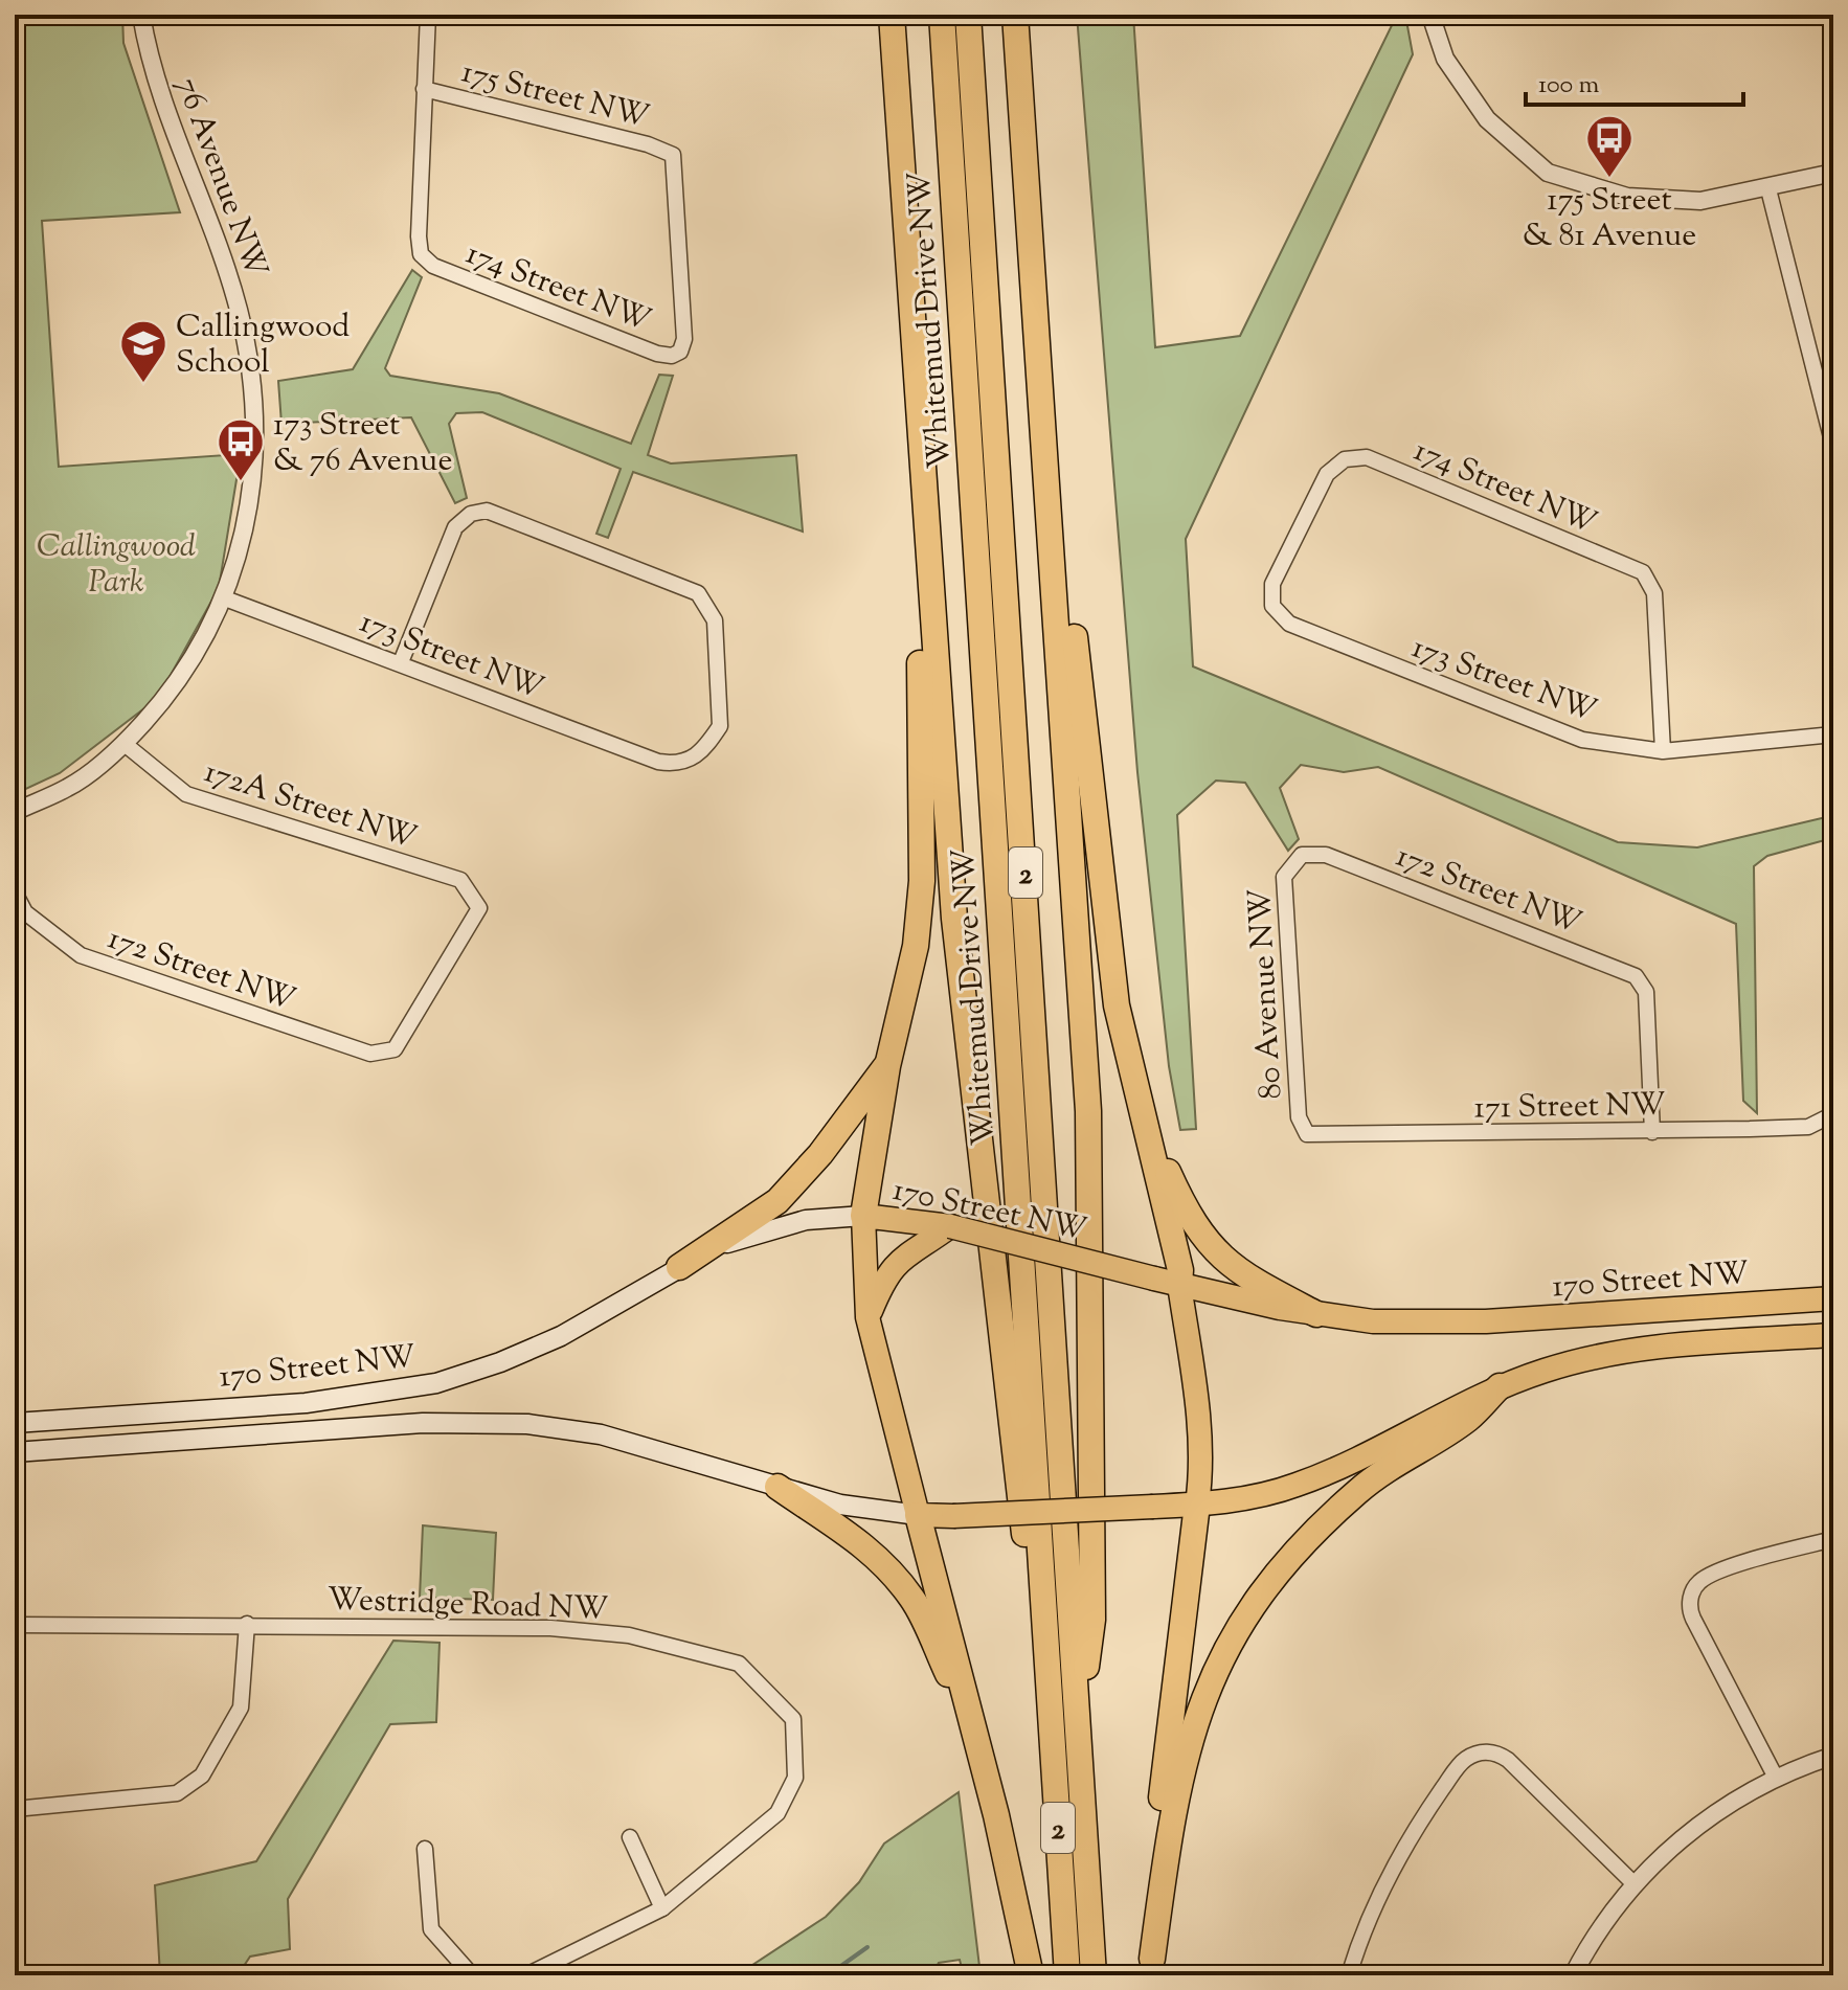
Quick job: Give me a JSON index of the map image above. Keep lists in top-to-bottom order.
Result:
{
  "streets": {
    "highway": ["Whitemud Drive NW", "2"],
    "main road": ["170 Street NW"],
    "street": [
      "175 Street NW",
      "76 Avenue NW",
      "174 Street NW",
      "173 Street NW",
      "172A Street NW",
      "172 Street NW",
      "80 Avenue NW",
      "171 Street NW",
      "Westridge Road NW"
    ]
  },
  "crossings": [
    ["175 Street NW", "174 Street NW"],
    ["76 Avenue NW", "173 Street NW"],
    ["76 Avenue NW", "172A Street NW"],
    ["174 Street NW", "173 Street NW"],
    ["172A Street NW", "172 Street NW"],
    ["172 Street NW", "80 Avenue NW"],
    ["172 Street NW", "171 Street NW"],
    ["80 Avenue NW", "171 Street NW"]
  ],
  "parks": ["Callingwood Park"],
  "places": {
    "bus stop": ["175 Street & 81 Avenue", "173 Street & 76 Avenue"],
    "school or university": ["Callingwood School"]
  },
  "scale_bar": "100 m"
}
